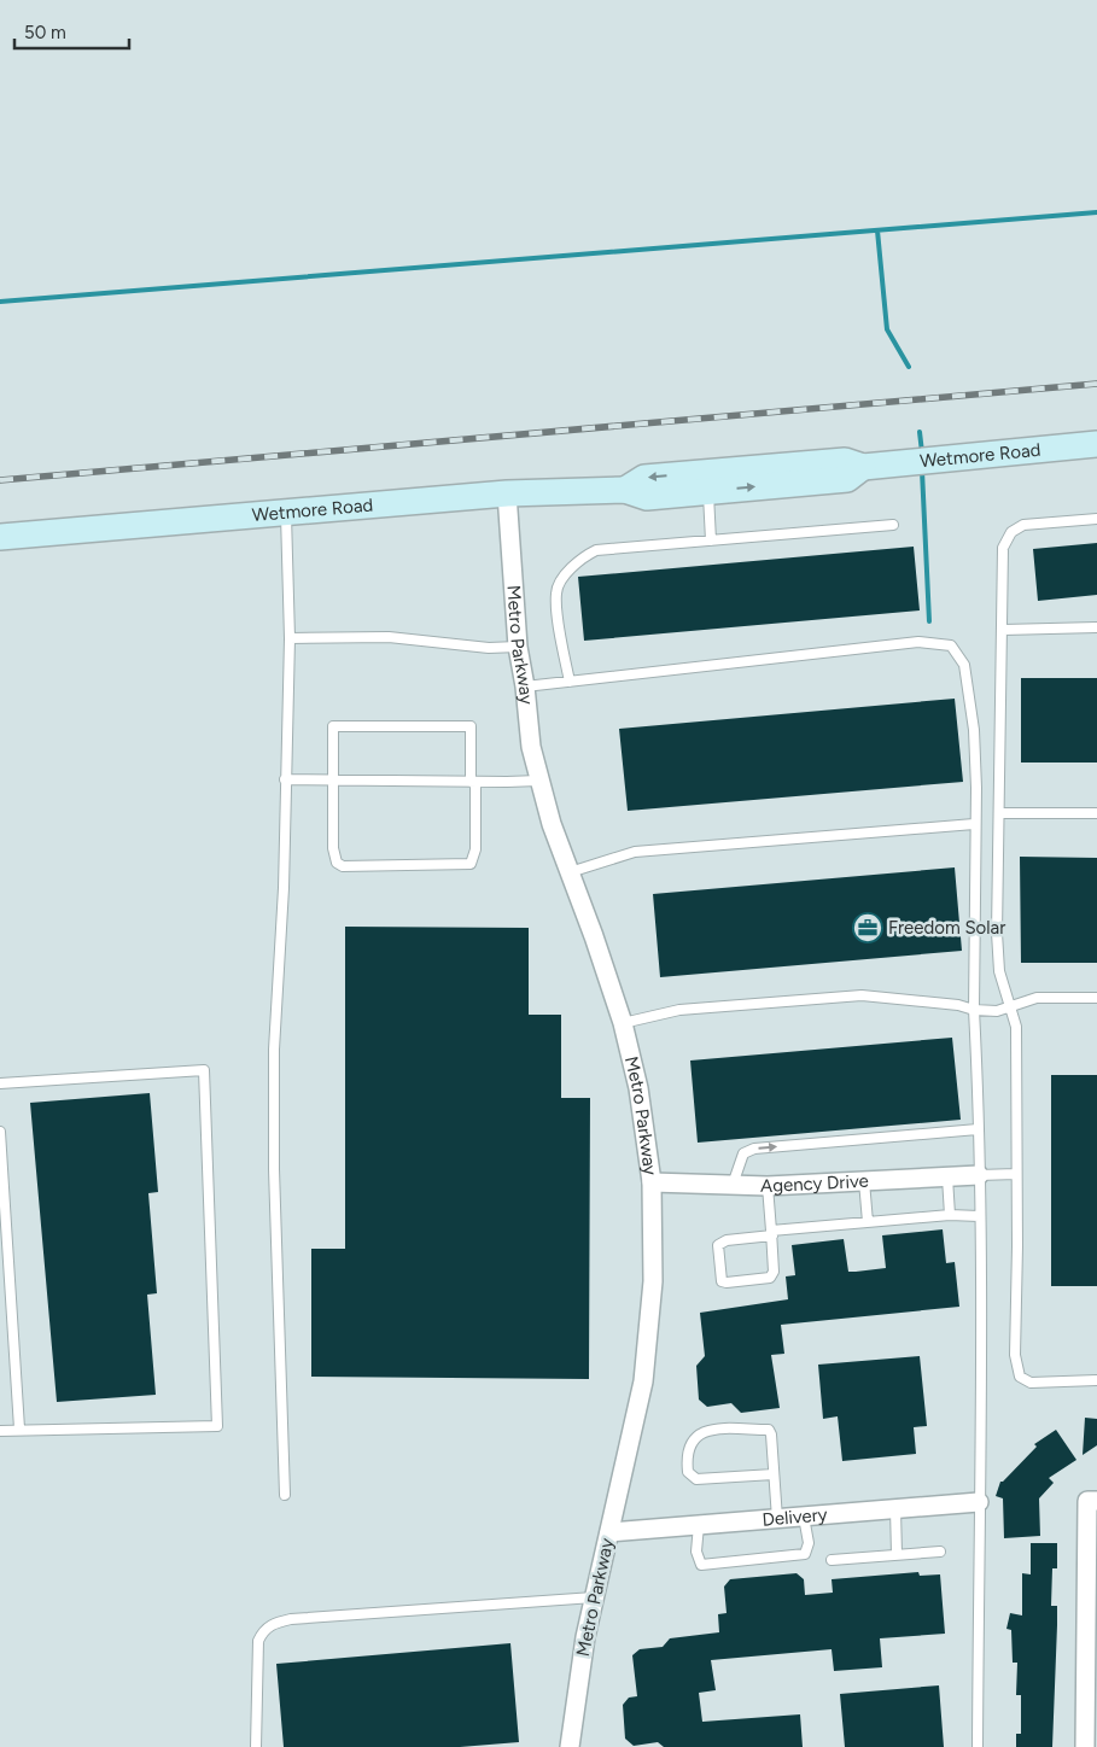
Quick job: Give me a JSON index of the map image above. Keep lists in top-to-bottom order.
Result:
{
  "streets": {
    "main road": ["Wetmore Road"],
    "street": ["Metro Parkway", "Agency Drive", "Delivery"]
  },
  "crossings": [
    ["Wetmore Road", "Metro Parkway"],
    ["Metro Parkway", "Agency Drive"],
    ["Metro Parkway", "Delivery"]
  ],
  "places": {
    "office": ["Freedom Solar"]
  },
  "scale_bar": "50 m"
}
